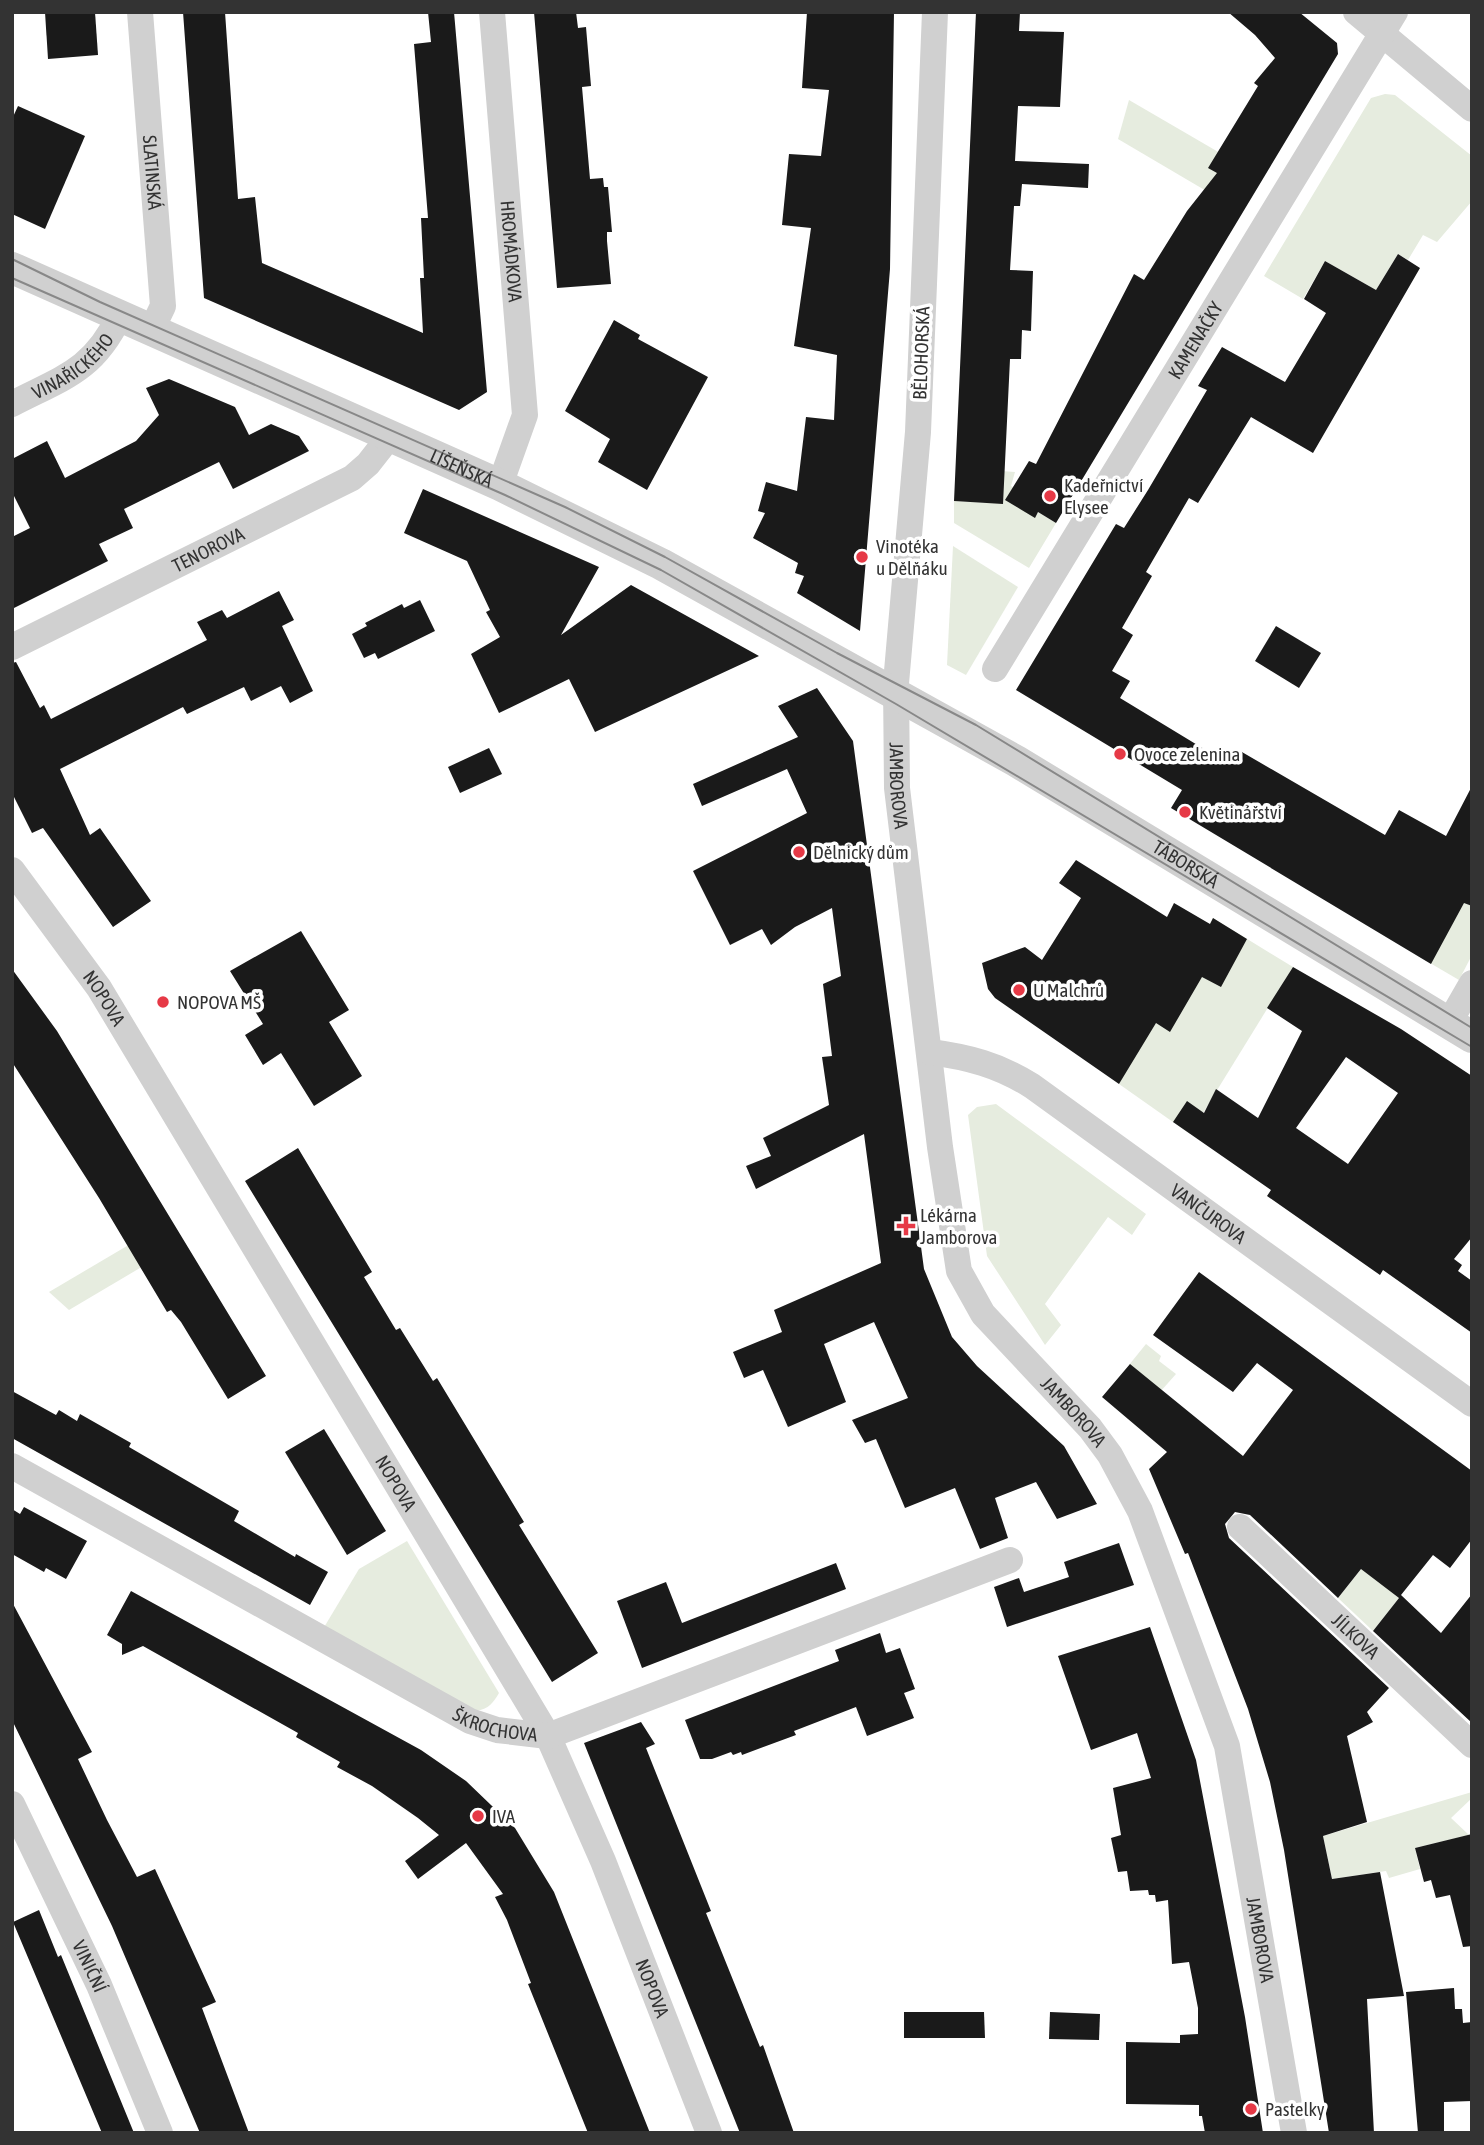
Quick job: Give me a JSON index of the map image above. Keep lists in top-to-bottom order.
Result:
{
  "streets": {
    "street": [
      "SLATINSKÁ",
      "HROMÁDKOVA",
      "KAMENAČKY",
      "BĚLOHORSKÁ",
      "VINAŘICKÉHO",
      "LÍŠEŇSKÁ",
      "TENOROVA",
      "JAMBOROVA",
      "TÁBORSKÁ",
      "NOPOVA",
      "VANČUROVA",
      "JÍLKOVA",
      "ŠKROCHOVA",
      "VINIČNÍ"
    ]
  },
  "crossings": [
    ["SLATINSKÁ", "LÍŠEŇSKÁ"],
    ["HROMÁDKOVA", "LÍŠEŇSKÁ"],
    ["BĚLOHORSKÁ", "LÍŠEŇSKÁ"],
    ["BĚLOHORSKÁ", "JAMBOROVA"],
    ["BĚLOHORSKÁ", "TÁBORSKÁ"],
    ["VINAŘICKÉHO", "LÍŠEŇSKÁ"],
    ["LÍŠEŇSKÁ", "TENOROVA"],
    ["LÍŠEŇSKÁ", "JAMBOROVA"],
    ["LÍŠEŇSKÁ", "TÁBORSKÁ"],
    ["JAMBOROVA", "TÁBORSKÁ"],
    ["JAMBOROVA", "VANČUROVA"],
    ["NOPOVA", "ŠKROCHOVA"]
  ],
  "places": {
    "other": [
      "Kadeřnictví Elysee",
      "Vinotéka u Dělňáku",
      "Ovoce zelenina",
      "Květinářství",
      "Dělnický dům",
      "U Malchrů",
      "NOPOVA MŠ",
      "IVA",
      "Pastelky"
    ],
    "health": ["Lékárna Jamborova"]
  }
}
